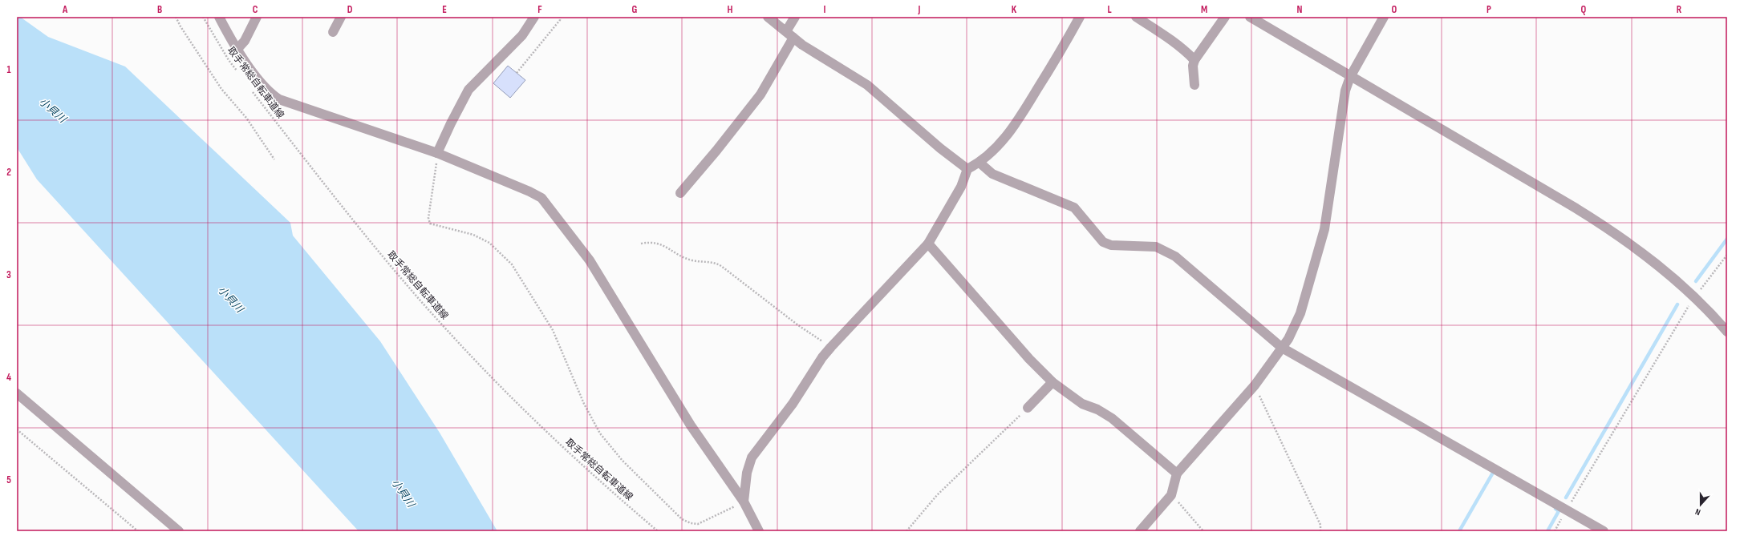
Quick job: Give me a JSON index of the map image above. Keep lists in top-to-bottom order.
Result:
{
  "streets": {
    "path": ["取手常総自転車道線"]
  },
  "water": ["小貝川"],
  "north": "bottom",
  "grid": {
    "columns": [
      "A",
      "B",
      "C",
      "D",
      "E",
      "F",
      "G",
      "H",
      "I",
      "J",
      "K",
      "L",
      "M",
      "N",
      "O",
      "P",
      "Q",
      "R"
    ],
    "rows": [
      "1",
      "2",
      "3",
      "4",
      "5"
    ]
  }
}
